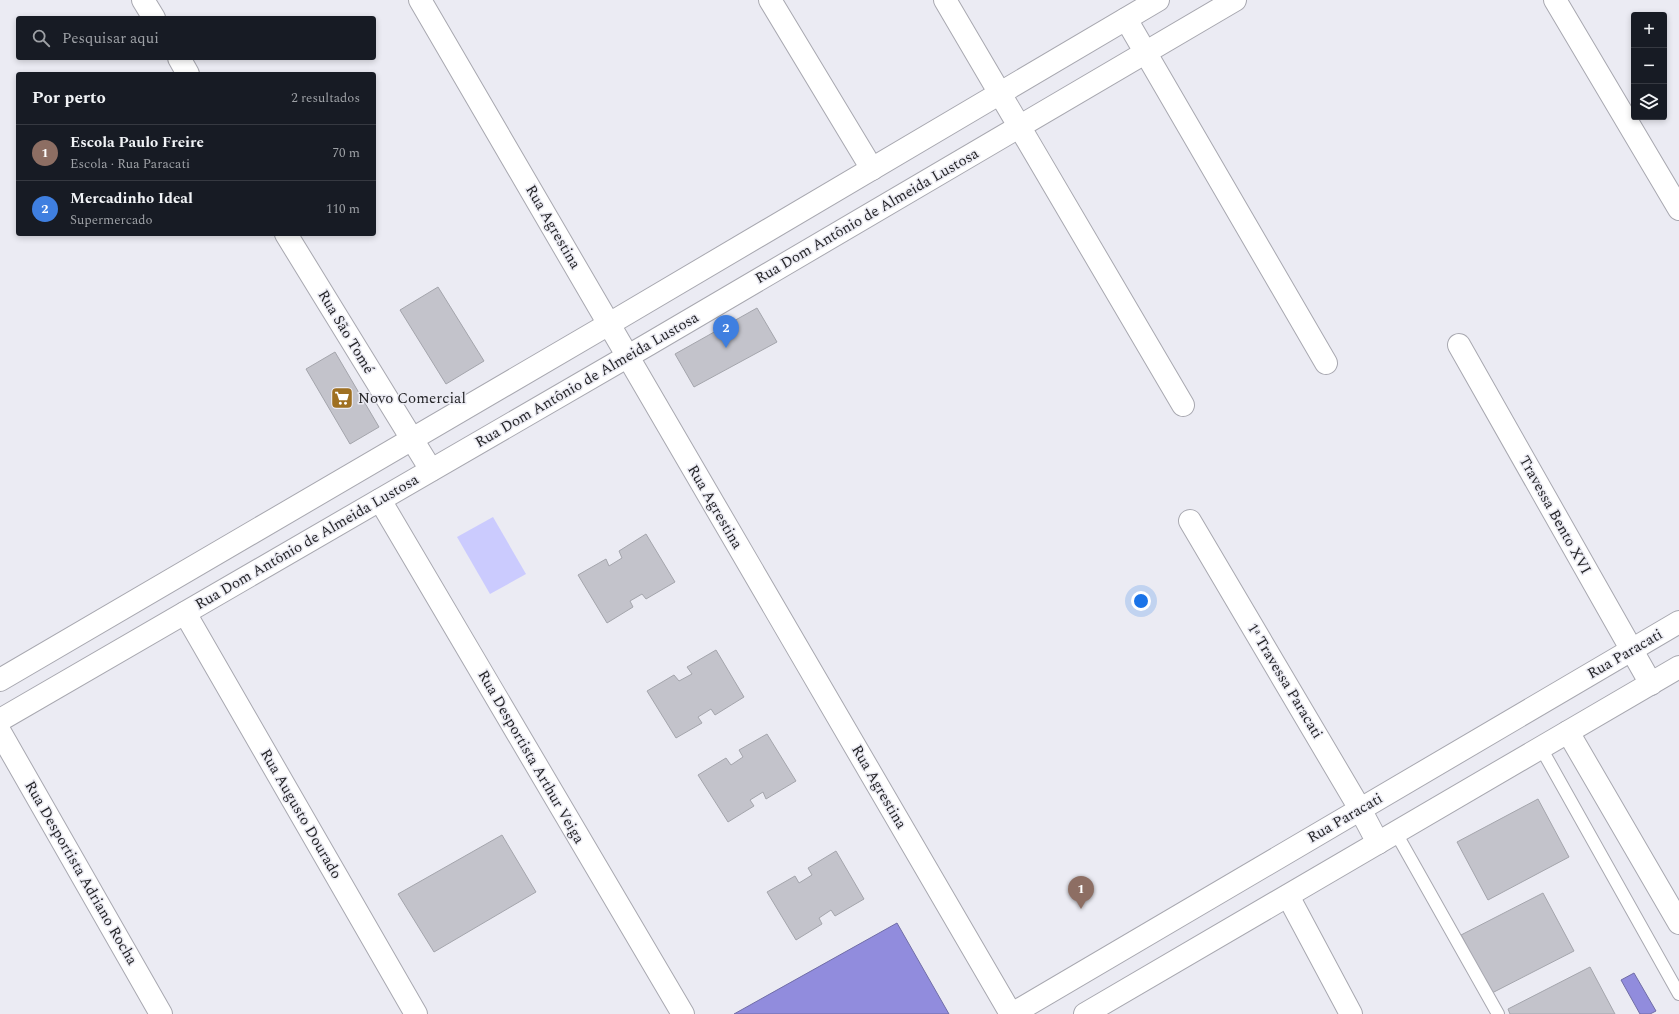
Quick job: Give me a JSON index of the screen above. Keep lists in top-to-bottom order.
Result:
{
  "streets": {
    "street": [
      "Rua Dom Antônio de Almeida Lustosa",
      "Rua Agrestina",
      "Rua São Tomé",
      "Travessa Bento XVI",
      "Rua Paracati",
      "1ᵃ Travessa Paracati",
      "Rua Desportista Arthur Veiga",
      "Rua Augusto Dourado",
      "Rua Desportista Adriano Rocha"
    ]
  },
  "crossings": [
    ["Rua Dom Antônio de Almeida Lustosa", "Rua Agrestina"],
    ["Rua Dom Antônio de Almeida Lustosa", "Rua São Tomé"],
    ["Rua Dom Antônio de Almeida Lustosa", "Rua Desportista Arthur Veiga"],
    ["Rua Dom Antônio de Almeida Lustosa", "Rua Augusto Dourado"],
    ["Rua Agrestina", "Rua Paracati"],
    ["Travessa Bento XVI", "Rua Paracati"],
    ["Rua Paracati", "1ᵃ Travessa Paracati"]
  ],
  "places": {
    "supermarket": ["Novo Comercial"]
  },
  "page": {
    "map_buttons": ["+", "−"],
    "search": "Pesquisar aqui",
    "heading": ["Por perto", "2 resultados"],
    "list": [
      {
        "mark": "1",
        "name": "Escola Paulo Freire",
        "note": "Escola · Rua Paracati",
        "value": "70 m"
      },
      {
        "mark": "2",
        "name": "Mercadinho Ideal",
        "note": "Supermercado",
        "value": "110 m"
      }
    ],
    "pins": ["2", "1"]
  }
}
